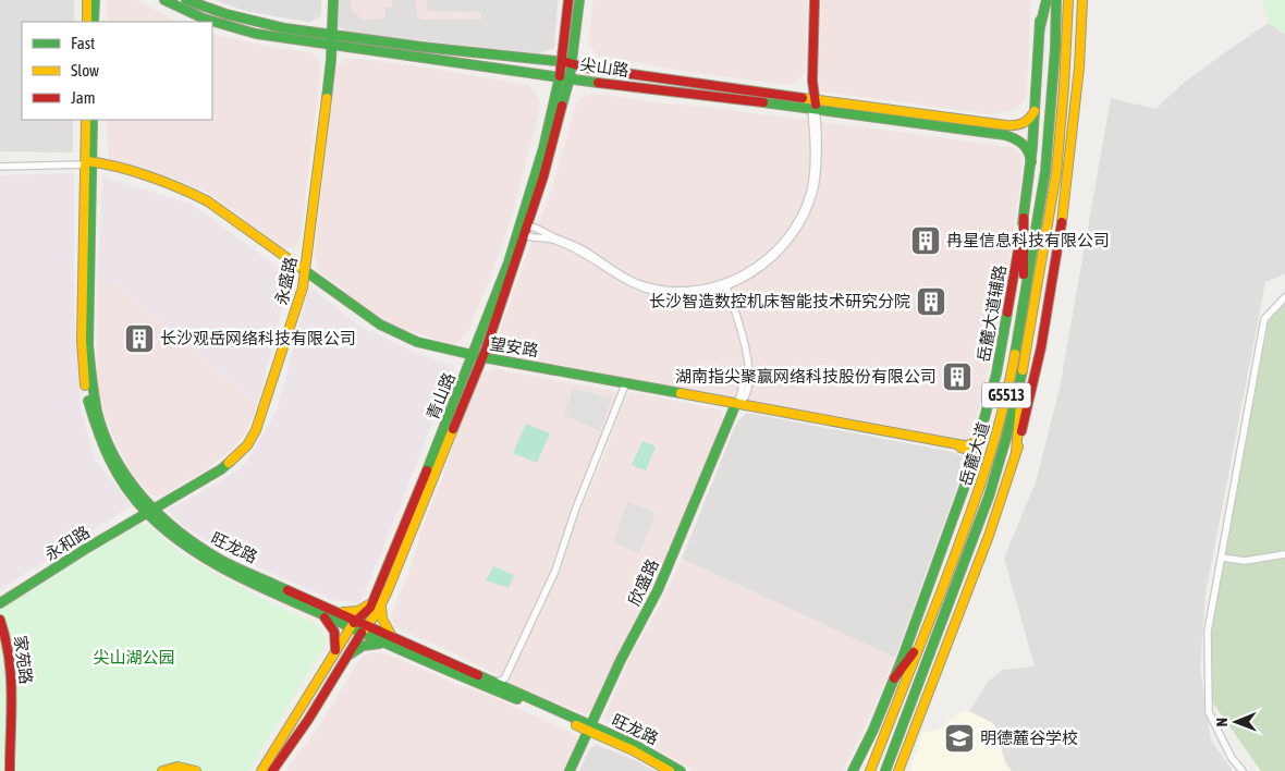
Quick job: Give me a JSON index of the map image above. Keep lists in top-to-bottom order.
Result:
{
  "streets": {
    "main road": [
      "尖山路",
      "永盛路",
      "岳麓大道辅路",
      "望安路",
      "G5513",
      "青山路",
      "岳麓大道",
      "永和路",
      "旺龙路",
      "欣盛路",
      "家苑路"
    ]
  },
  "crossings": [
    ["尖山路", "永盛路"],
    ["尖山路", "岳麓大道辅路"],
    ["尖山路", "青山路"],
    ["永盛路", "望安路"],
    ["永盛路", "永和路"],
    ["永盛路", "旺龙路"],
    ["岳麓大道辅路", "望安路"],
    ["望安路", "青山路"],
    ["望安路", "旺龙路"],
    ["望安路", "欣盛路"],
    ["青山路", "旺龙路"],
    ["永和路", "旺龙路"],
    ["旺龙路", "欣盛路"]
  ],
  "parks": ["尖山湖公园"],
  "places": {
    "building": [
      "冉星信息科技有限公司",
      "长沙智造数控机床智能技术研究分院",
      "长沙观岳网络科技有限公司",
      "湖南指尖聚赢网络科技股份有限公司"
    ],
    "school or university": ["明德麓谷学校"]
  },
  "legend": ["Fast", "Slow", "Jam"],
  "north": "left"
}
